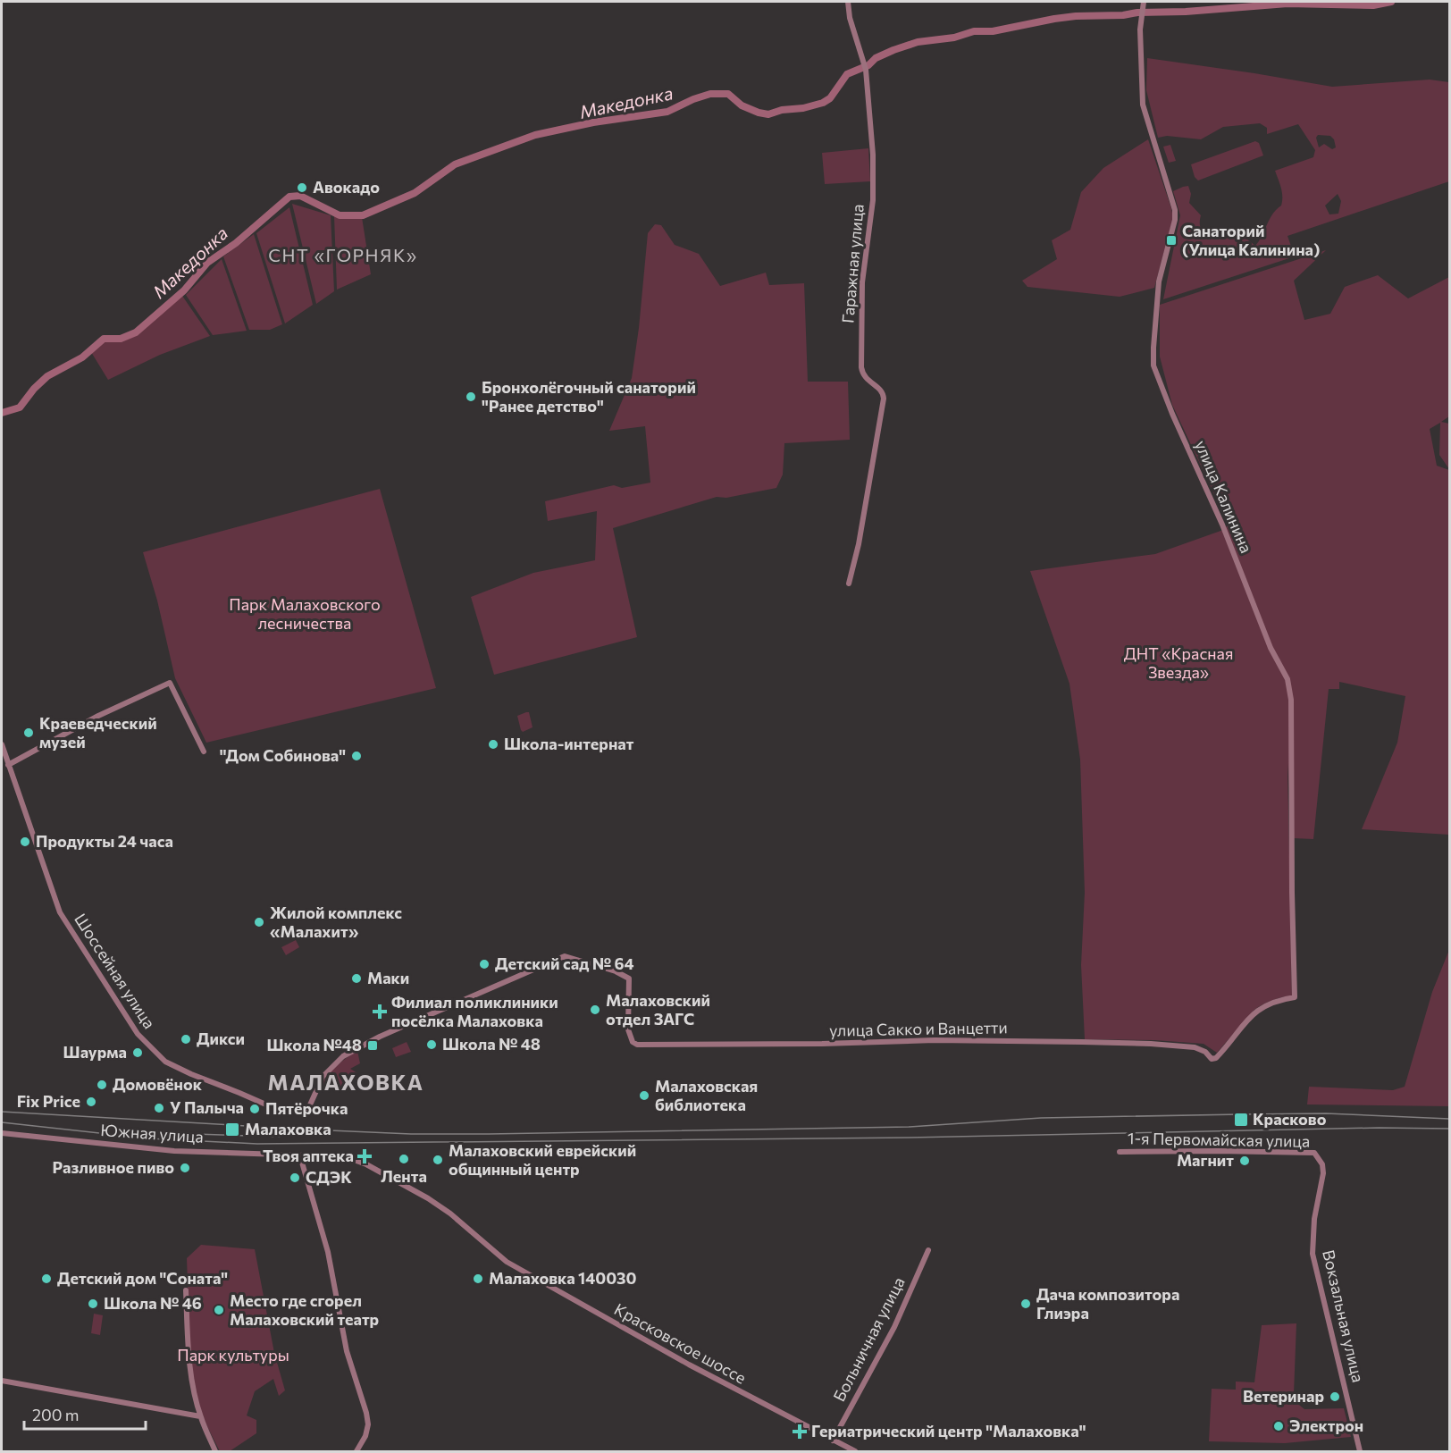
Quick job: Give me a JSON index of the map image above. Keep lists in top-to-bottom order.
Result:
{
  "streets": {
    "main road": [
      "Гаражная улица",
      "улица Калинина",
      "Шоссейная улица",
      "улица Сакко и Ванцетти",
      "Южная улица",
      "1-я Первомайская улица",
      "Вокзальная улица",
      "Больничная улица",
      "Красковское шоссе"
    ]
  },
  "crossings": [
    ["улица Калинина", "улица Сакко и Ванцетти"],
    ["Шоссейная улица", "улица Сакко и Ванцетти"],
    ["Южная улица", "Красковское шоссе"],
    ["1-я Первомайская улица", "Вокзальная улица"],
    ["Больничная улица", "Красковское шоссе"]
  ],
  "districts": ["СНТ «ГОРНЯК»", "МАЛАХОВКА"],
  "water": ["Македонка"],
  "parks": ["Парк Малаховского лесничества", "ДНТ «Красная Звезда»", "Парк культуры"],
  "places": {
    "other": [
      "Авокадо",
      "Бронхолёгочный санаторий \"Ранее детство\"",
      "Краеведческий музей",
      "Школа-интернат",
      "\"Дом Собинова\"",
      "Продукты 24 часа",
      "Жилой комплекс «Малахит»",
      "Детский сад № 64",
      "Маки",
      "Малаховский отдел ЗАГС",
      "Дикси",
      "Школа № 48",
      "Шаурма",
      "Домовёнок",
      "Малаховская библиотека",
      "Fix Price",
      "У Палыча",
      "Пятёрочка",
      "Лента",
      "Малаховский еврейский общинный центр",
      "Магнит",
      "Разливное пиво",
      "СДЭК",
      "Детский дом \"Соната\"",
      "Малаховка 140030",
      "Школа № 46",
      "Дача композитора Глиэра",
      "Место где сгорел Малаховский театр",
      "Ветеринар",
      "Электрон"
    ],
    "transit": [
      "Санаторий (Улица Калинина)",
      "Школа №48",
      "Красково",
      "Малаховка"
    ],
    "health": ["Филиал поликлиники посёлка Малаховка", "Твоя аптека", "Гериатрический центр \"Малаховка\""]
  },
  "scale_bar": "200 m"
}
